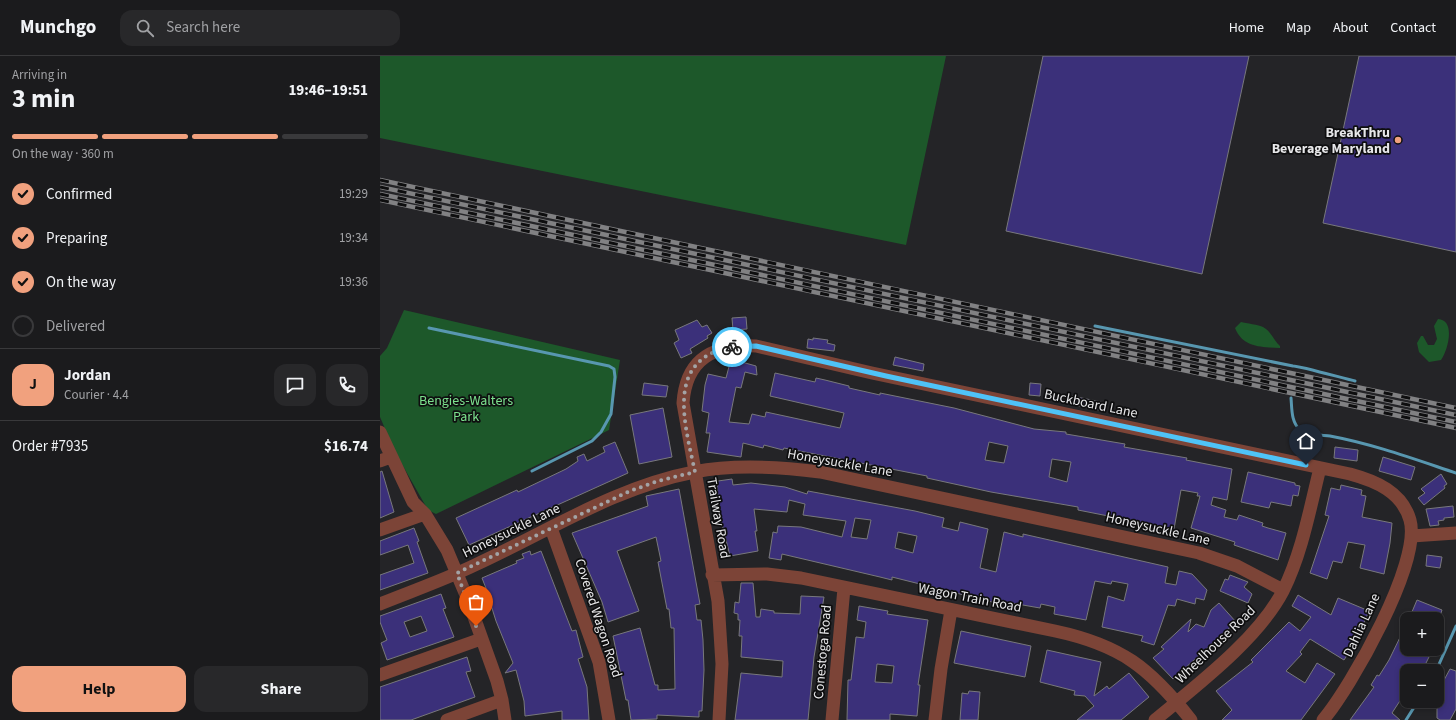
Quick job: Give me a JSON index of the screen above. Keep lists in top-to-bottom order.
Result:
{
  "streets": {
    "street": [
      "Buckboard Lane",
      "Honeysuckle Lane",
      "Trailway Road",
      "Wagon Train Road",
      "Covered Wagon Road",
      "Dahlia Lane",
      "Wheelhouse Road",
      "Conestoga Road"
    ]
  },
  "crossings": [
    ["Buckboard Lane", "Trailway Road"],
    ["Buckboard Lane", "Dahlia Lane"],
    ["Buckboard Lane", "Wheelhouse Road"],
    ["Honeysuckle Lane", "Trailway Road"],
    ["Honeysuckle Lane", "Covered Wagon Road"],
    ["Honeysuckle Lane", "Wheelhouse Road"],
    ["Trailway Road", "Wagon Train Road"],
    ["Wagon Train Road", "Wheelhouse Road"],
    ["Wagon Train Road", "Conestoga Road"]
  ],
  "parks": ["Bengies-Walters Park"],
  "places": ["BreakThru Beverage Maryland"],
  "page": {
    "header": "Munchgo",
    "search": "Search here",
    "nav": [
      "Home",
      "Map",
      "About",
      "Contact"
    ],
    "heading": ["3 min", "Arriving in", "19:46–19:51"],
    "panel": [
      "Jordan",
      "Courier · 4.4",
      "Order #7935",
      "$16.74"
    ],
    "bar": "On the way · 360 m",
    "list": [
      ["Confirmed", "19:29"],
      ["Preparing", "19:34"],
      ["On the way", "19:36"],
      "Delivered"
    ],
    "round": "J",
    "map_buttons": ["+", "−"],
    "buttons": ["Help", "Share"]
  }
}
